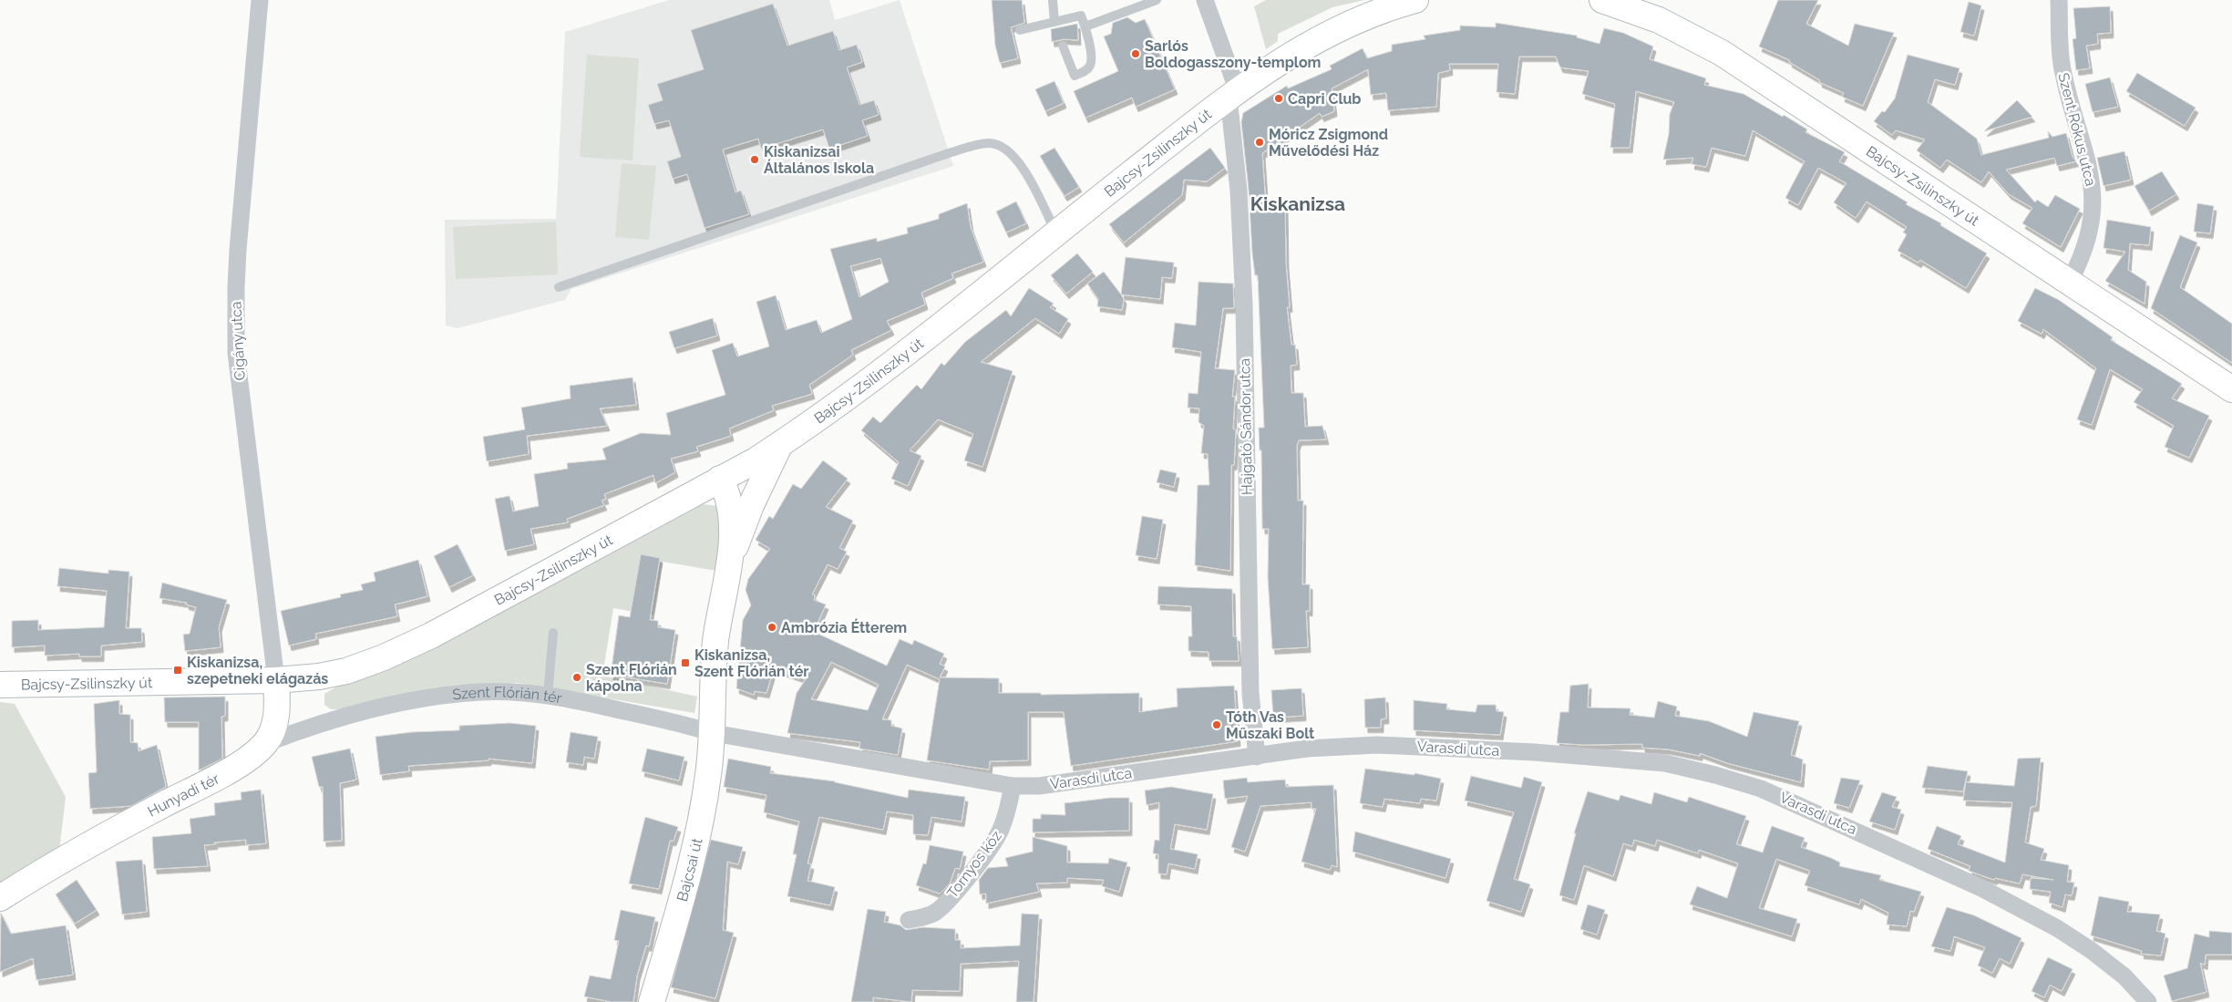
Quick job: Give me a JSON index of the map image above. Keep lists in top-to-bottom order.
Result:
{
  "streets": {
    "main road": ["Bajcsy-Zsilinszky út", "Hunyadi tér", "Bajcsai út"],
    "street": [
      "Szent Rókus utca",
      "Cigány utca",
      "Hajgató Sándor utca",
      "Szent Flórián tér",
      "Varasdi utca",
      "Tornyos köz"
    ]
  },
  "crossings": [
    ["Szent Rókus utca", "Bajcsy-Zsilinszky út"],
    ["Bajcsy-Zsilinszky út", "Cigány utca"],
    ["Bajcsy-Zsilinszky út", "Hajgató Sándor utca"],
    ["Bajcsy-Zsilinszky út", "Hunyadi tér"],
    ["Cigány utca", "Hunyadi tér"],
    ["Hajgató Sándor utca", "Varasdi utca"],
    ["Szent Flórián tér", "Varasdi utca"],
    ["Szent Flórián tér", "Hunyadi tér"],
    ["Szent Flórián tér", "Bajcsai út"],
    ["Varasdi utca", "Tornyos köz"],
    ["Varasdi utca", "Bajcsai út"]
  ],
  "districts": ["Kiskanizsa"],
  "places": {
    "other": [
      "Sarlós Boldogasszony-templom",
      "Capri Club",
      "Móricz Zsigmond Művelődési Ház",
      "Kiskanizsai Általános Iskola",
      "Ambrózia Étterem",
      "Szent Flórián kápolna",
      "Tóth Vas Műszaki Bolt"
    ],
    "transit": ["Kiskanizsa, Szent Flórián tér", "Kiskanizsa, szepetneki elágazás"]
  }
}
